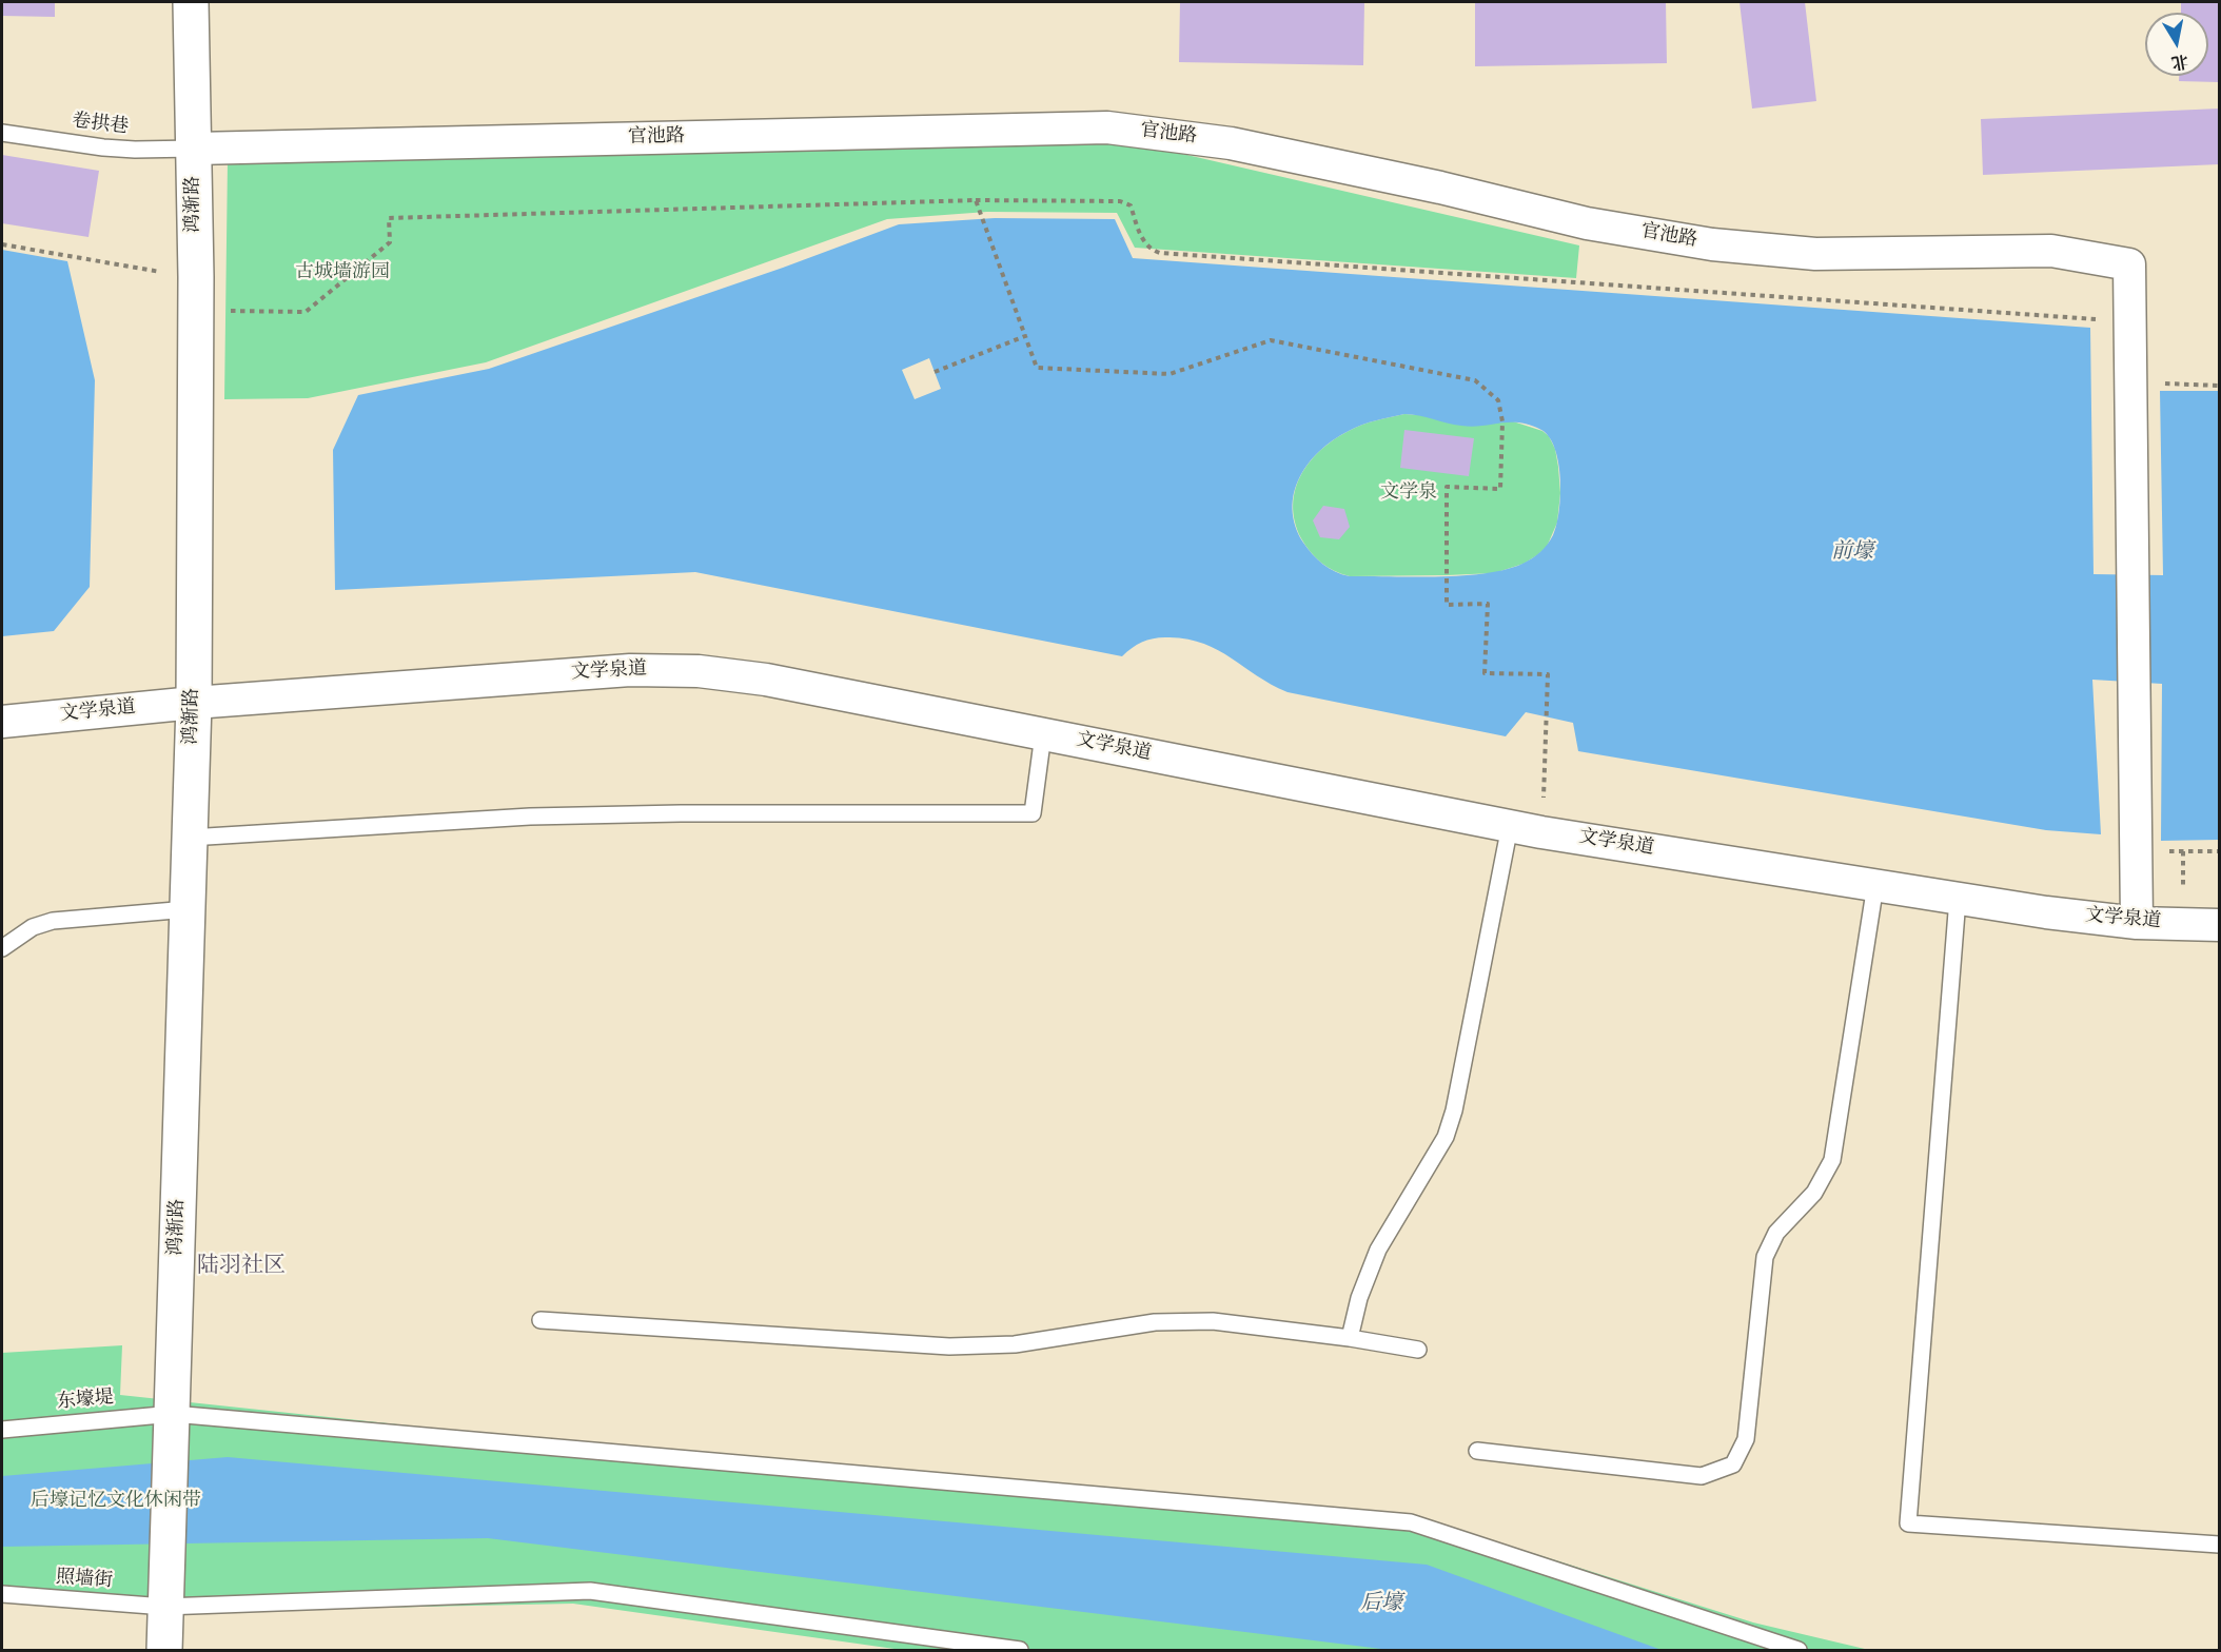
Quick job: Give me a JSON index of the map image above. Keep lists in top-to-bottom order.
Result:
{
  "streets": {
    "street": ["官池路", "鸿渐路", "文学泉道"],
    "lane": ["卷拱巷", "东壕堤", "照墙街"]
  },
  "crossings": [
    ["卷拱巷", "官池路"],
    ["卷拱巷", "鸿渐路"],
    ["官池路", "鸿渐路"],
    ["鸿渐路", "文学泉道"],
    ["鸿渐路", "东壕堤"],
    ["鸿渐路", "照墙街"]
  ],
  "districts": ["陆羽社区"],
  "water": ["前壕", "后壕"],
  "parks": ["古城墙游园", "文学泉", "后壕记忆文化休闲带"],
  "north": "bottom"
}
